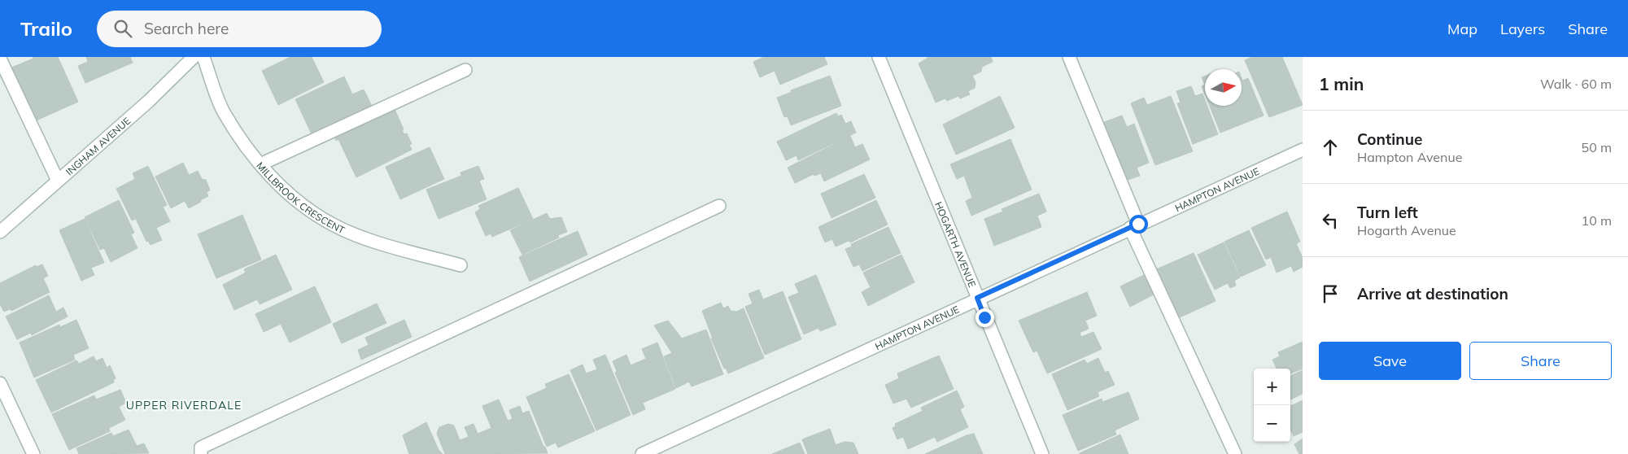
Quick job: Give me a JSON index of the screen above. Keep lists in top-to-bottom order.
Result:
{
  "streets": {
    "street": [
      "INGHAM AVENUE",
      "HAMPTON AVENUE",
      "MILLBROOK CRESCENT",
      "HOGARTH AVENUE"
    ]
  },
  "crossings": [
    ["HAMPTON AVENUE", "HOGARTH AVENUE"]
  ],
  "districts": ["UPPER RIVERDALE"],
  "north": "right",
  "page": {
    "header": "Trailo",
    "search": "Search here",
    "nav": ["Map", "Layers", "Share"],
    "heading": ["1 min", "Walk · 60 m"],
    "list": [
      ["Continue", "Hampton Avenue", "50 m"],
      ["Turn left", "Hogarth Avenue", "10 m"],
      "Arrive at destination"
    ],
    "buttons": ["Save", "Share"],
    "map_buttons": ["+", "−"]
  }
}
